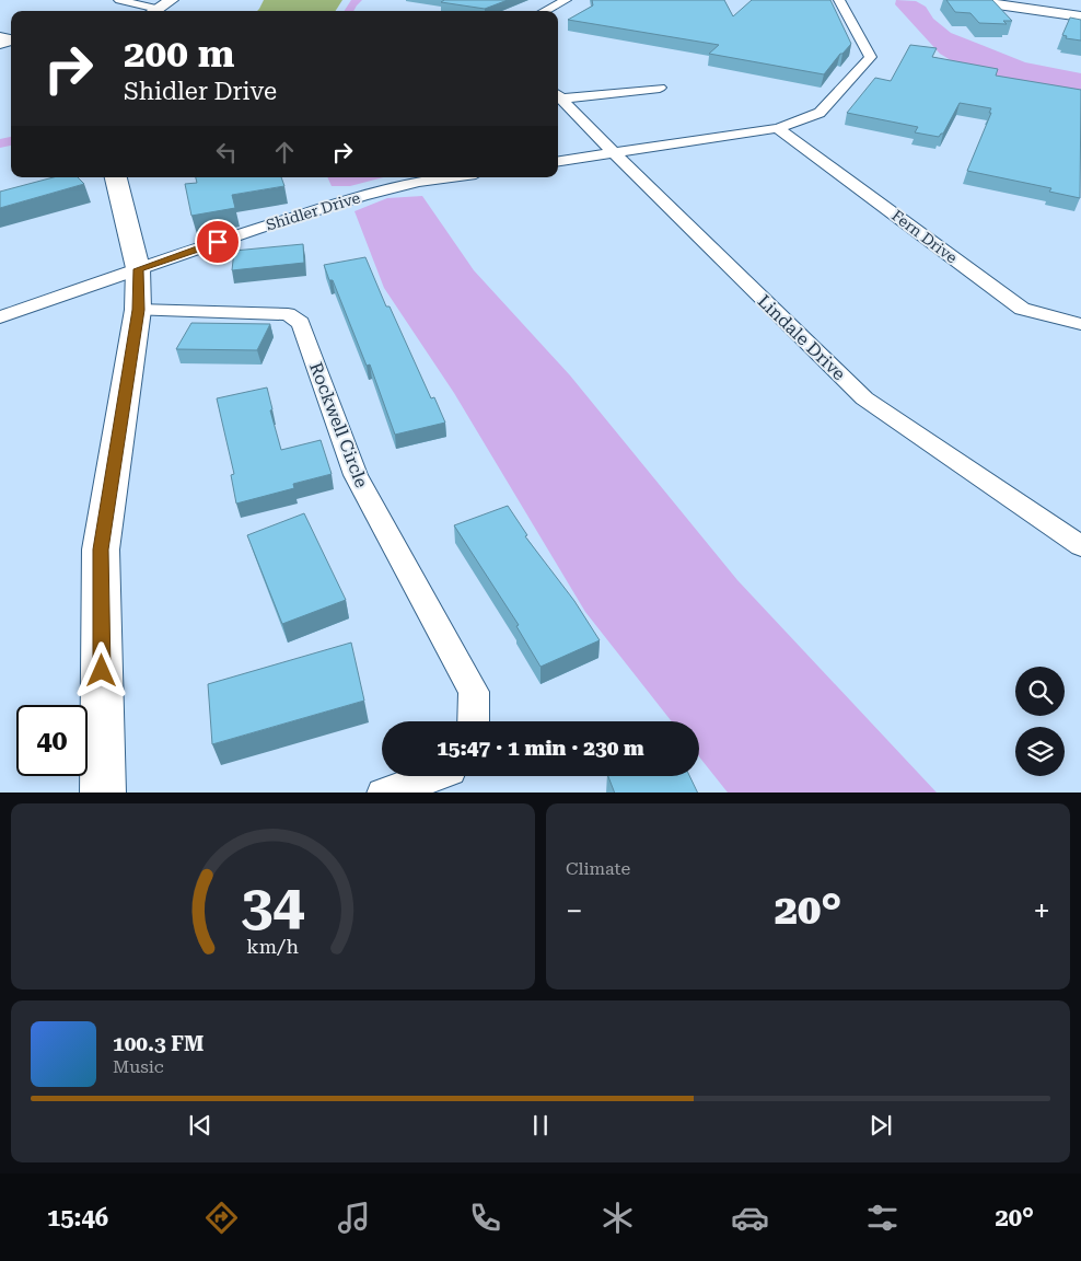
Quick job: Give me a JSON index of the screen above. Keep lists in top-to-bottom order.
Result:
{
  "streets": {
    "street": [
      "Shidler Drive",
      "Fern Drive",
      "Lindale Drive",
      "Rockwell Circle"
    ]
  },
  "page": {
    "turn": ["200 m", "Shidler Drive"],
    "limit": "40",
    "trip": "15:47 · 1 min · 230 m",
    "tile": "Climate",
    "heat": ["−", "20°", "+"],
    "song": ["100.3 FM", "Music"],
    "tabs": ["15:46", "20°"],
    "gauge": ["34", "km/h"]
  }
}
